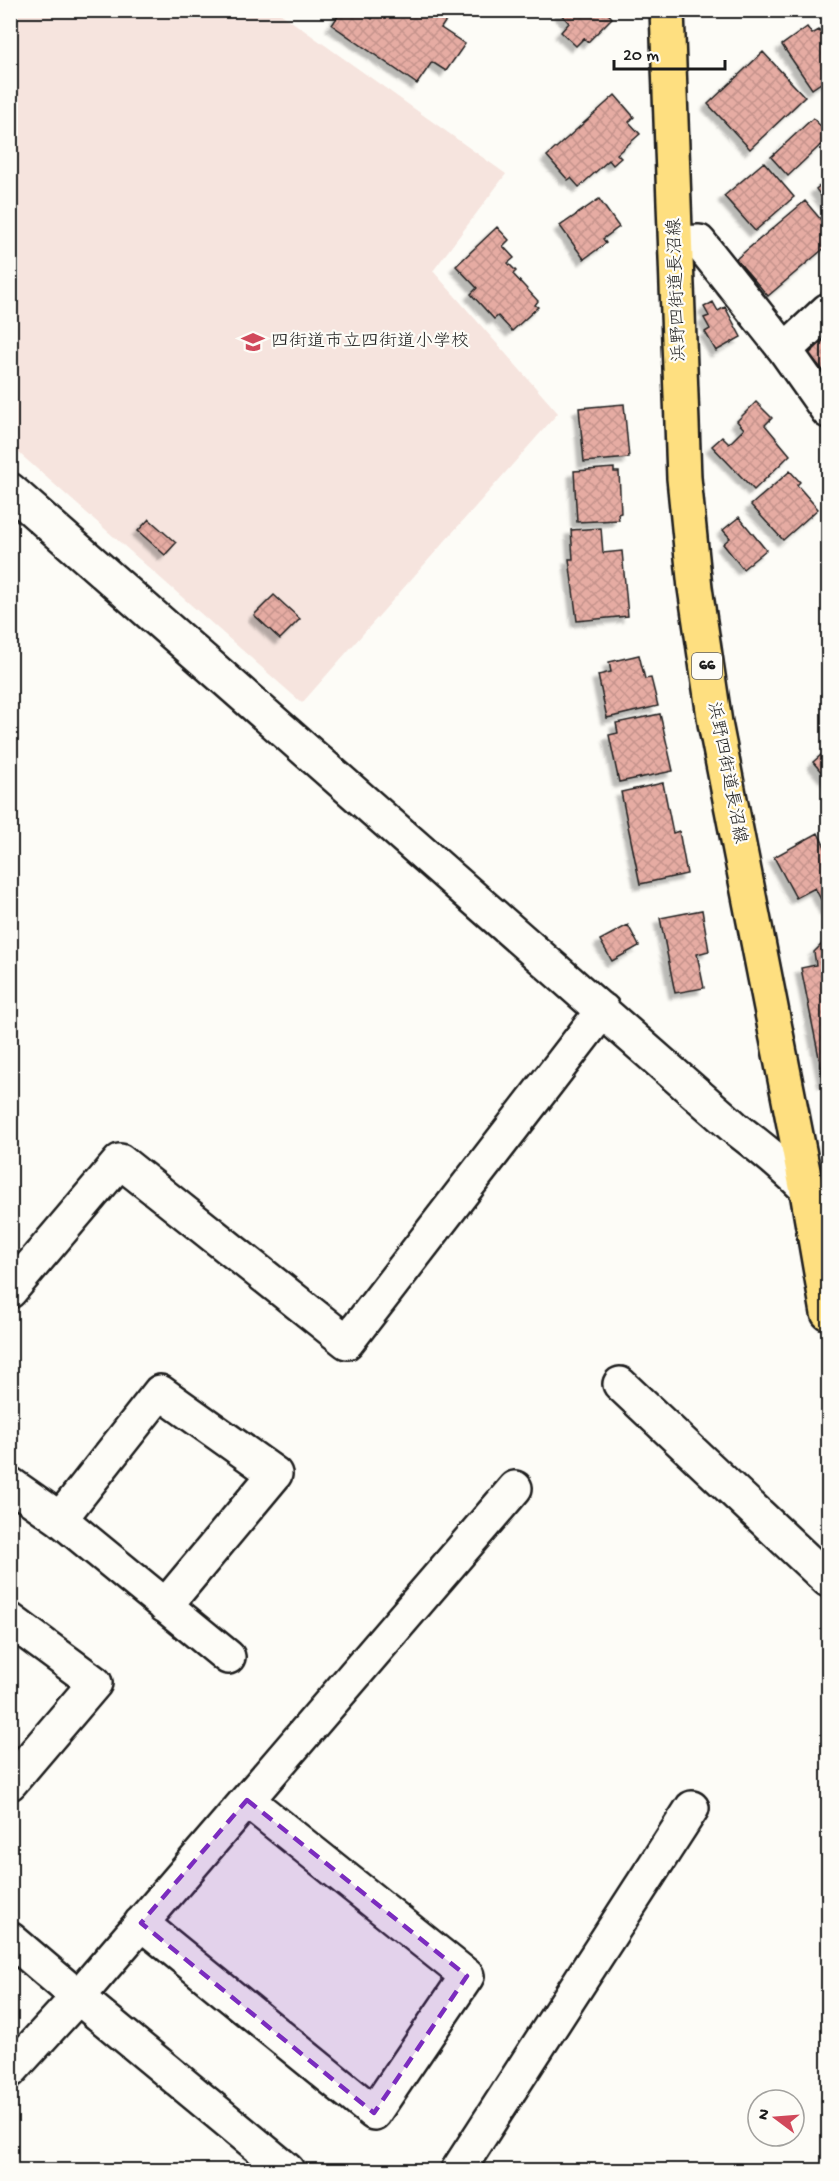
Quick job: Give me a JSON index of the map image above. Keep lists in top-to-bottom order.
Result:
{
  "streets": {
    "main road": ["浜野四街道長沼線", "66"]
  },
  "places": {
    "school or university": ["四街道市立四街道小学校"]
  },
  "scale_bar": "20 m",
  "north": "left"
}
